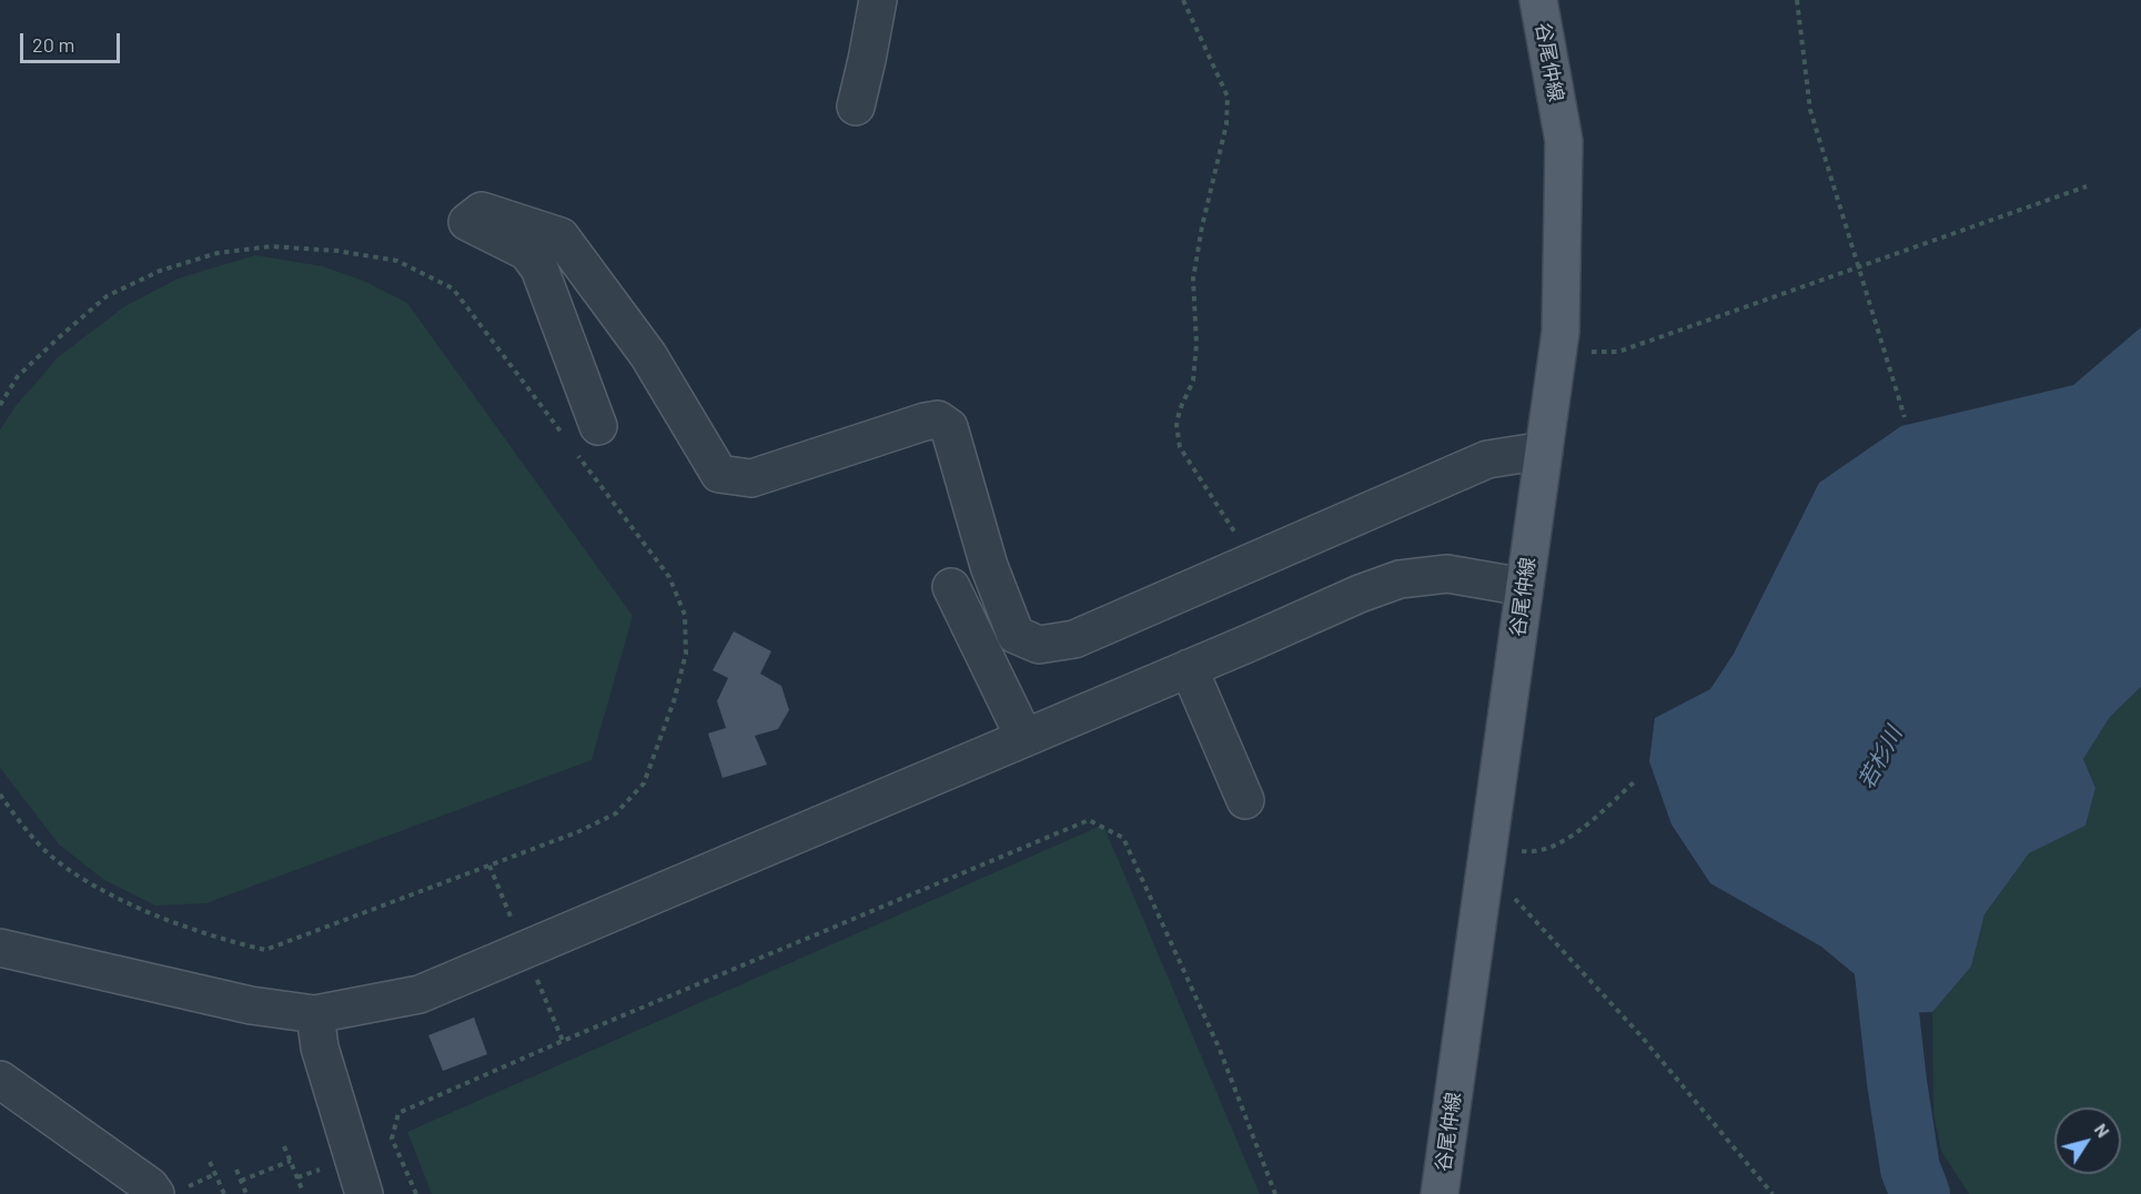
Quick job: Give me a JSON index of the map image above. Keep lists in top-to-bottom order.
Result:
{
  "streets": {
    "main road": ["谷尾仲線"]
  },
  "water": ["若杉川"],
  "scale_bar": "20 m",
  "north": "top right"
}
